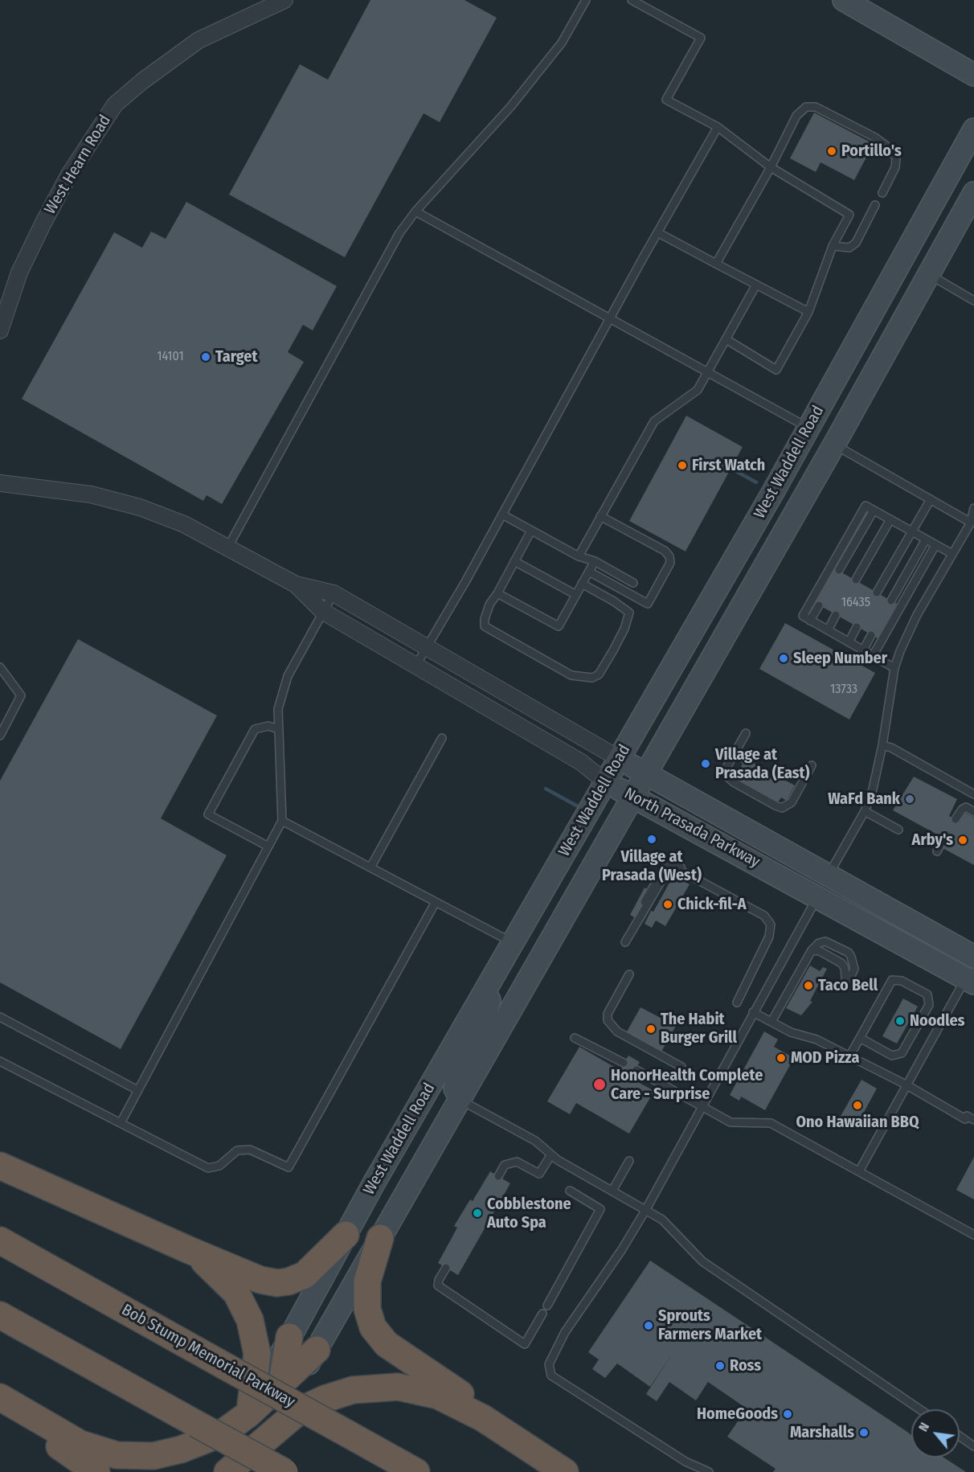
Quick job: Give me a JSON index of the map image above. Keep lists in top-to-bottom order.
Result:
{
  "streets": {
    "highway": ["Bob Stump Memorial Parkway"],
    "main road": ["West Waddell Road", "North Prasada Parkway"],
    "street": ["West Hearn Road"]
  },
  "crossings": [
    ["West Waddell Road", "North Prasada Parkway"]
  ],
  "places": [
    "Portillo's",
    "Target",
    "First Watch",
    "Sleep Number",
    "Village at Prasada (East)",
    "WaFd Bank",
    "Village at Prasada (West)",
    "Arby's",
    "Chick-fil-A",
    "Taco Bell",
    "Noodles",
    "The Habit Burger Grill",
    "MOD Pizza",
    "HonorHealth Complete Care - Surprise",
    "Ono Hawaiian BBQ",
    "Cobblestone Auto Spa",
    "Sprouts Farmers Market",
    "Ross",
    "HomeGoods",
    "Marshalls"
  ],
  "house_numbers": ["14101", "16435", "13733"],
  "north": "top left"
}
